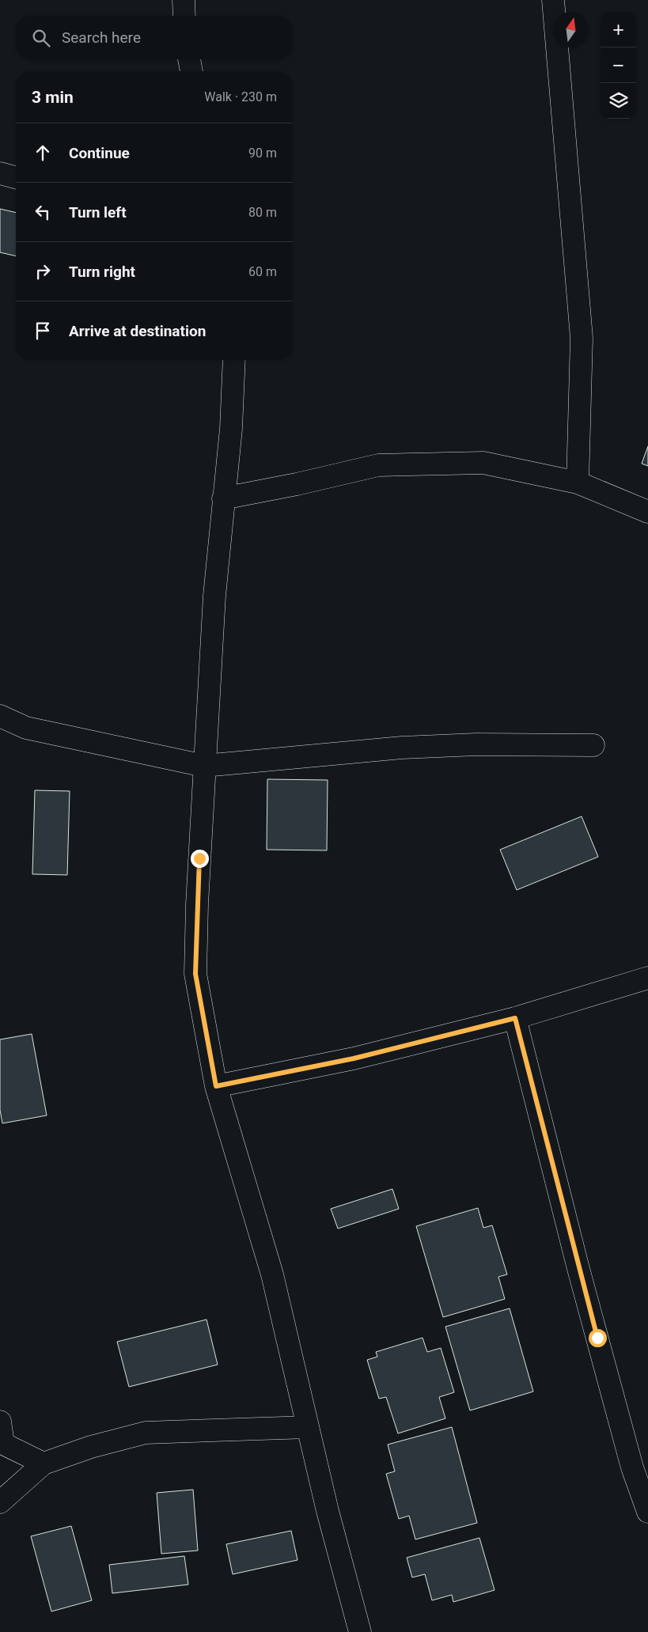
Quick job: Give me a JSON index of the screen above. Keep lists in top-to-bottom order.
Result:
{
  "north": "top",
  "page": {
    "map_buttons": ["+", "−"],
    "search": "Search here",
    "heading": ["3 min", "Walk · 230 m"],
    "list": [
      ["Continue", "90 m"],
      ["Turn left", "80 m"],
      ["Turn right", "60 m"],
      "Arrive at destination"
    ]
  }
}
